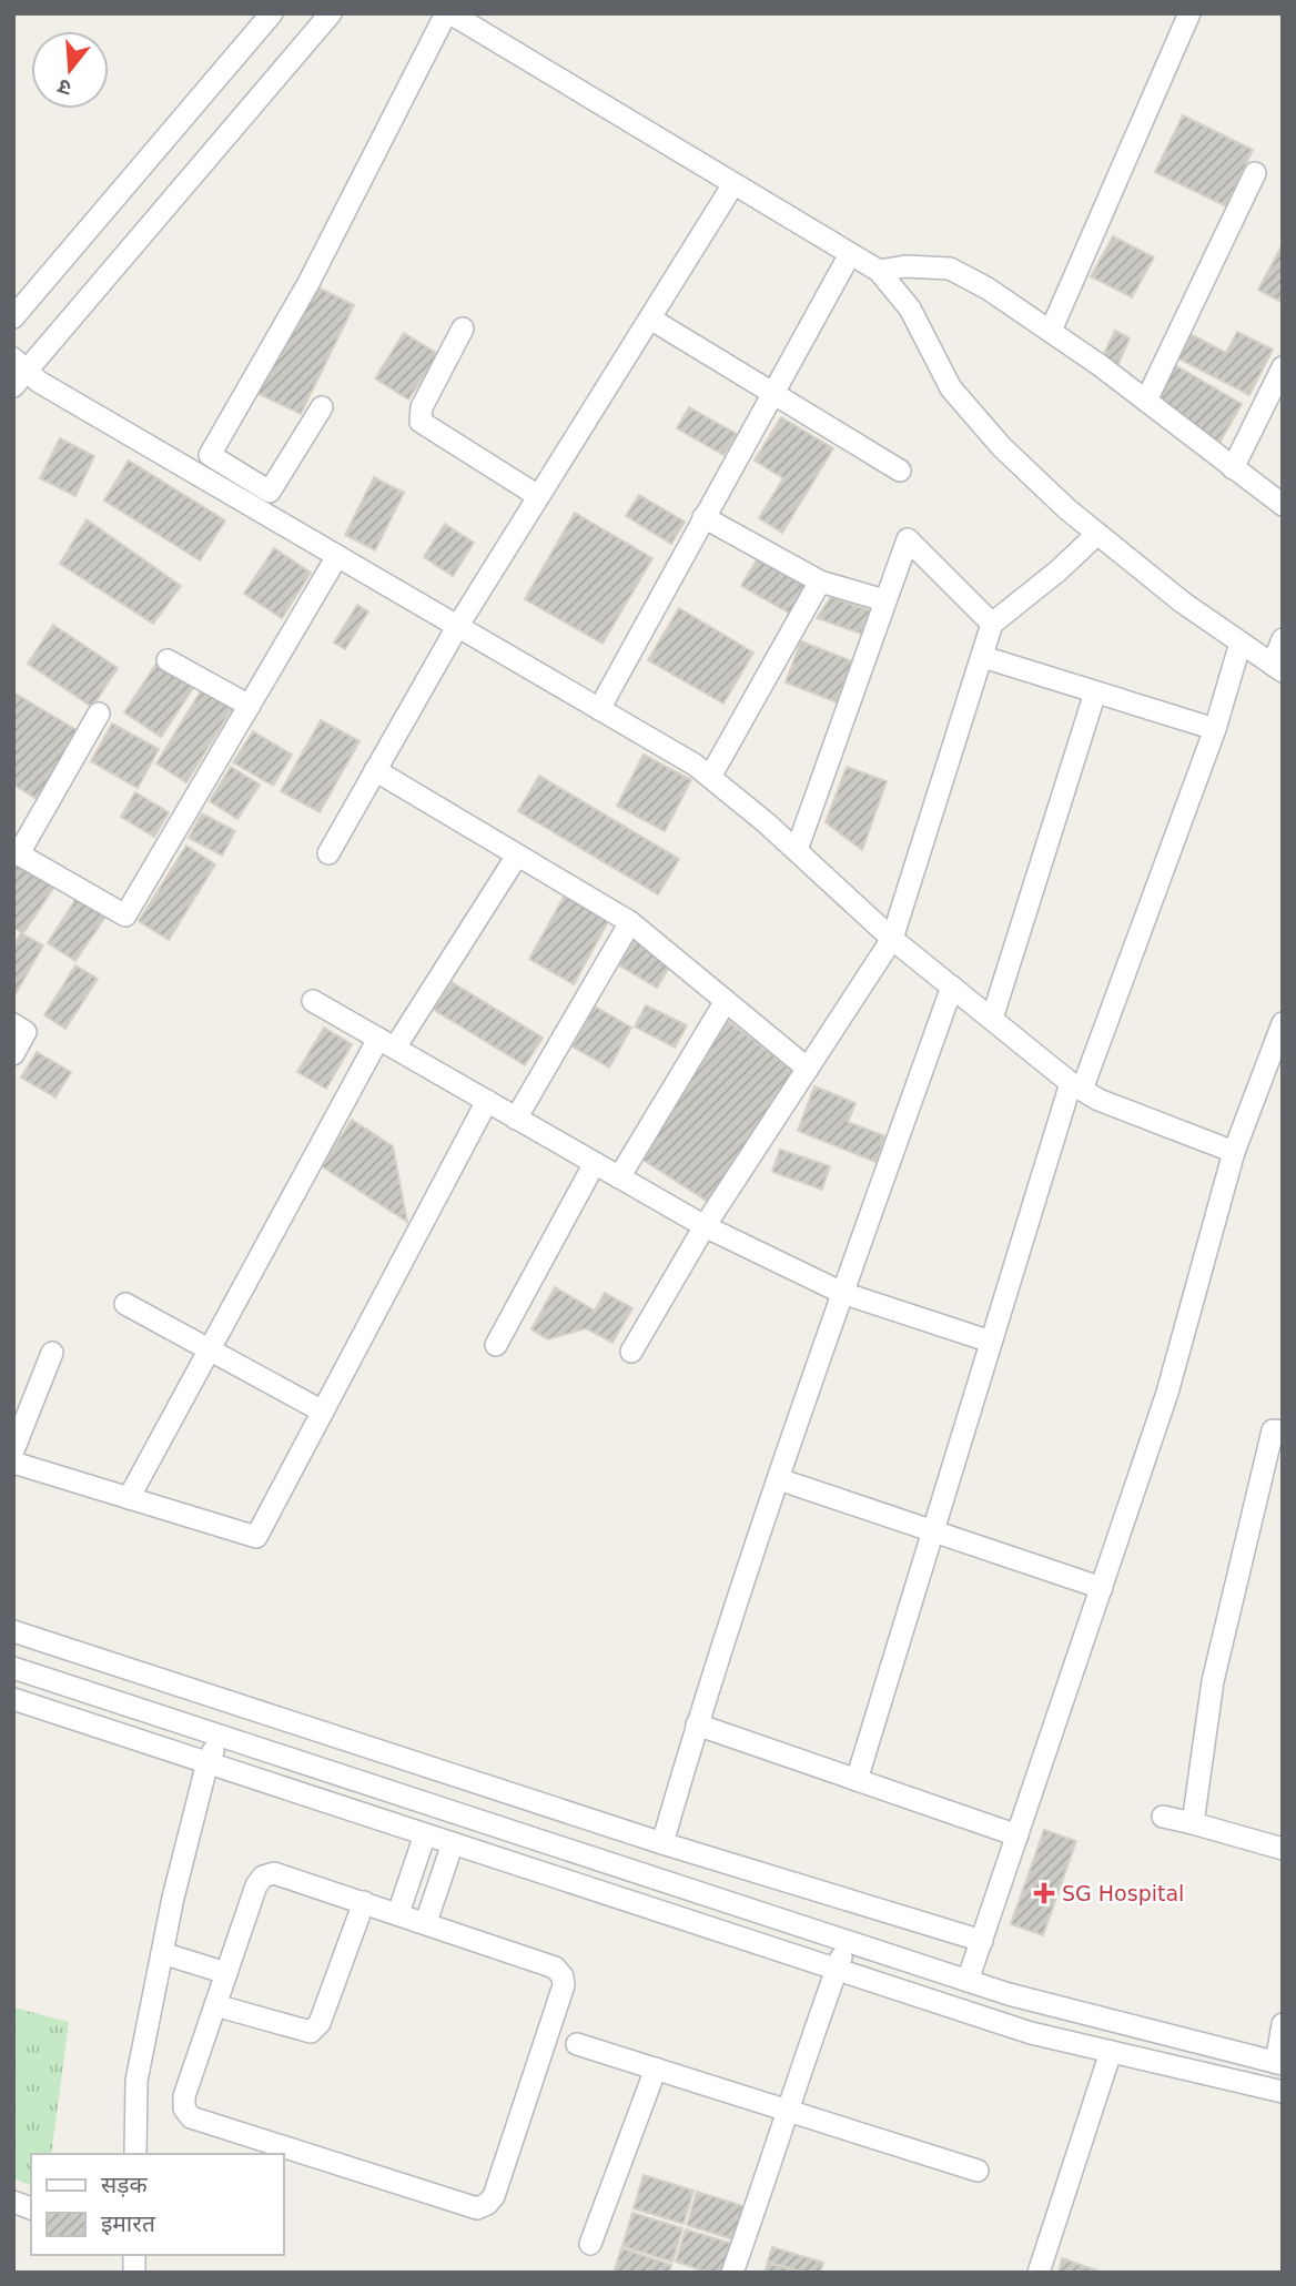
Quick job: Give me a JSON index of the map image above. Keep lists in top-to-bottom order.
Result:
{
  "places": {
    "health": ["SG Hospital"]
  },
  "legend": ["सड़क", "इमारत"],
  "north": "bottom"
}
